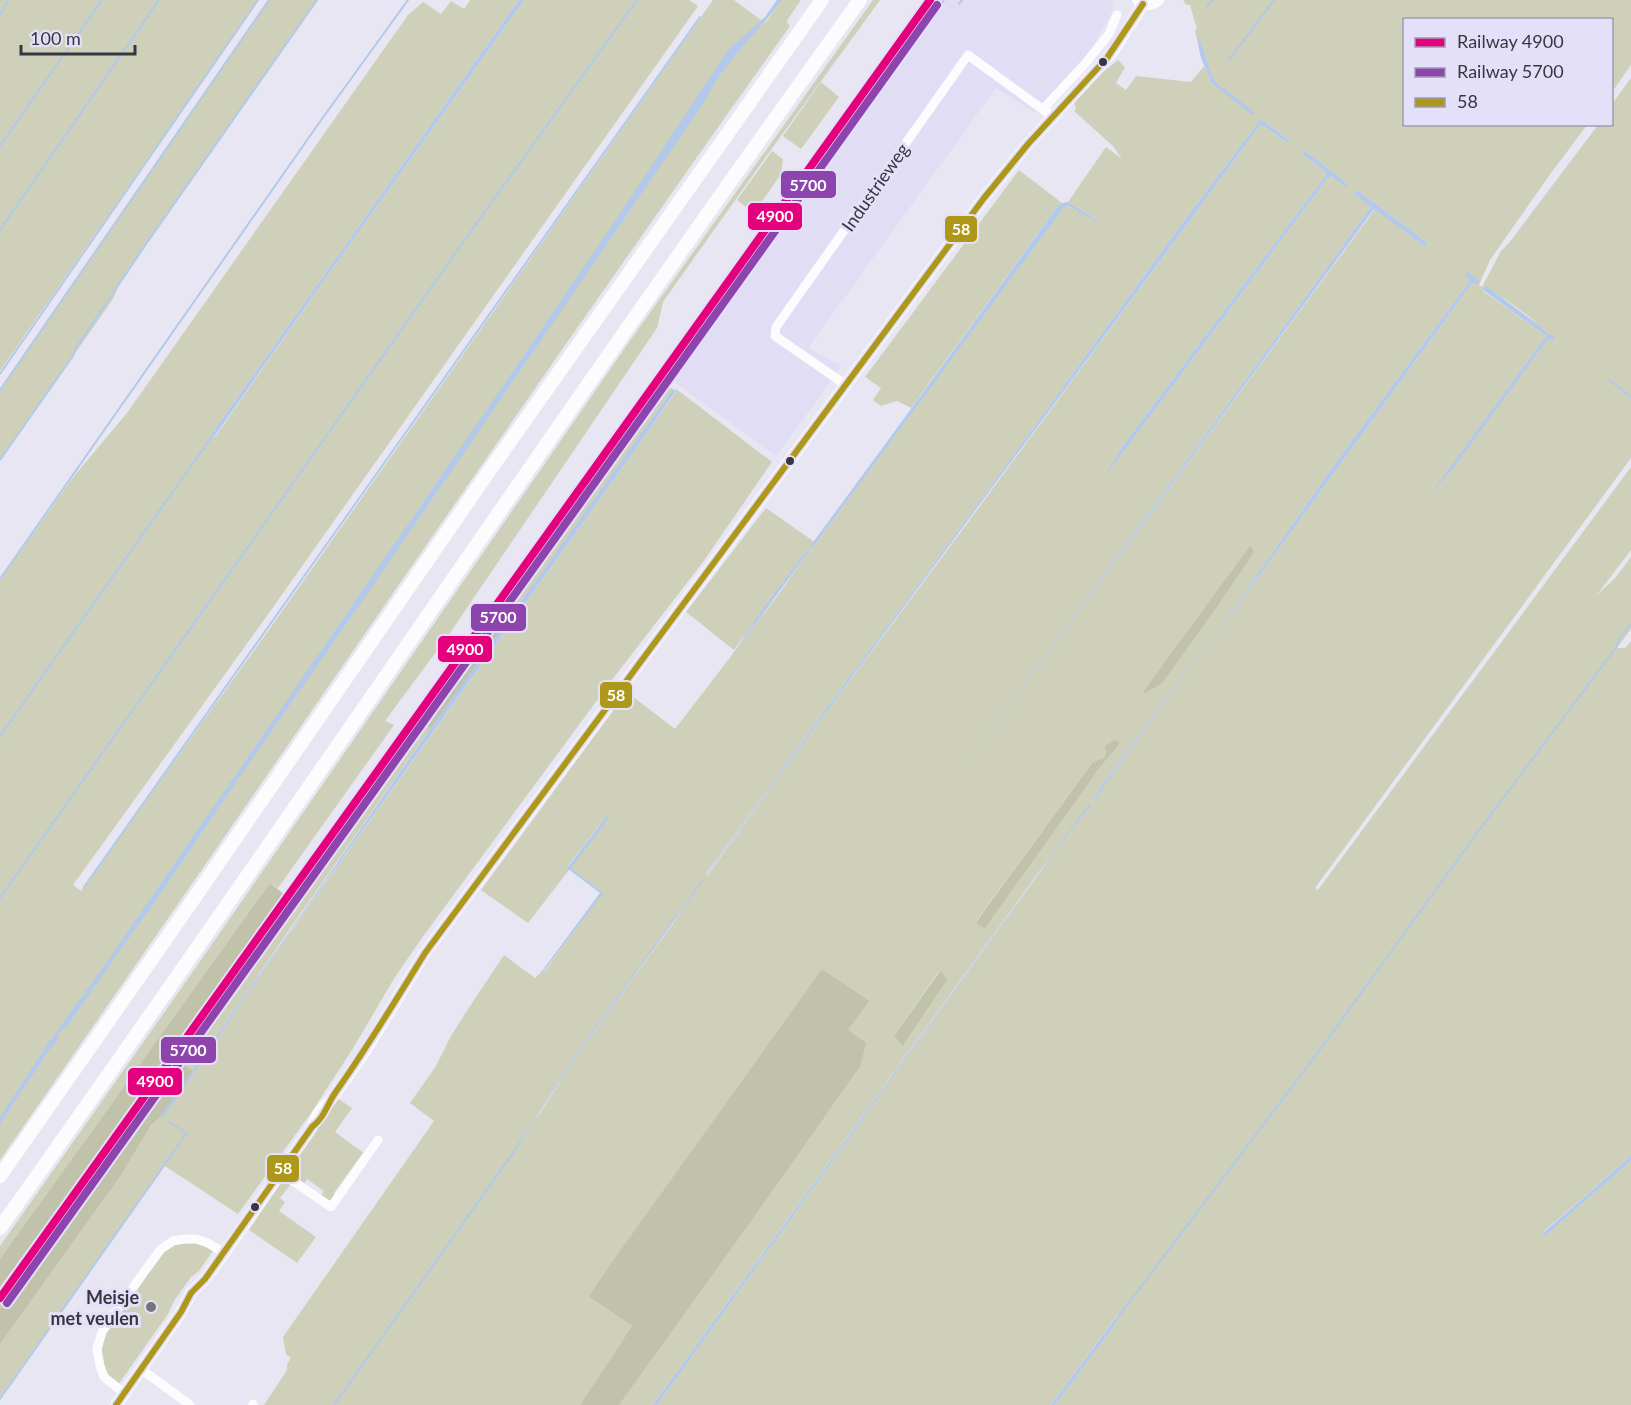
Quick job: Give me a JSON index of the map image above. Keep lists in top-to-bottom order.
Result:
{
  "streets": {
    "street": ["Industrieweg"]
  },
  "places": ["Meisje met veulen"],
  "lines": ["rail line 4900", "transit line 58", "rail line 5700"],
  "legend": ["Railway 4900", "Railway 5700", "58"],
  "scale_bar": "100 m"
}
